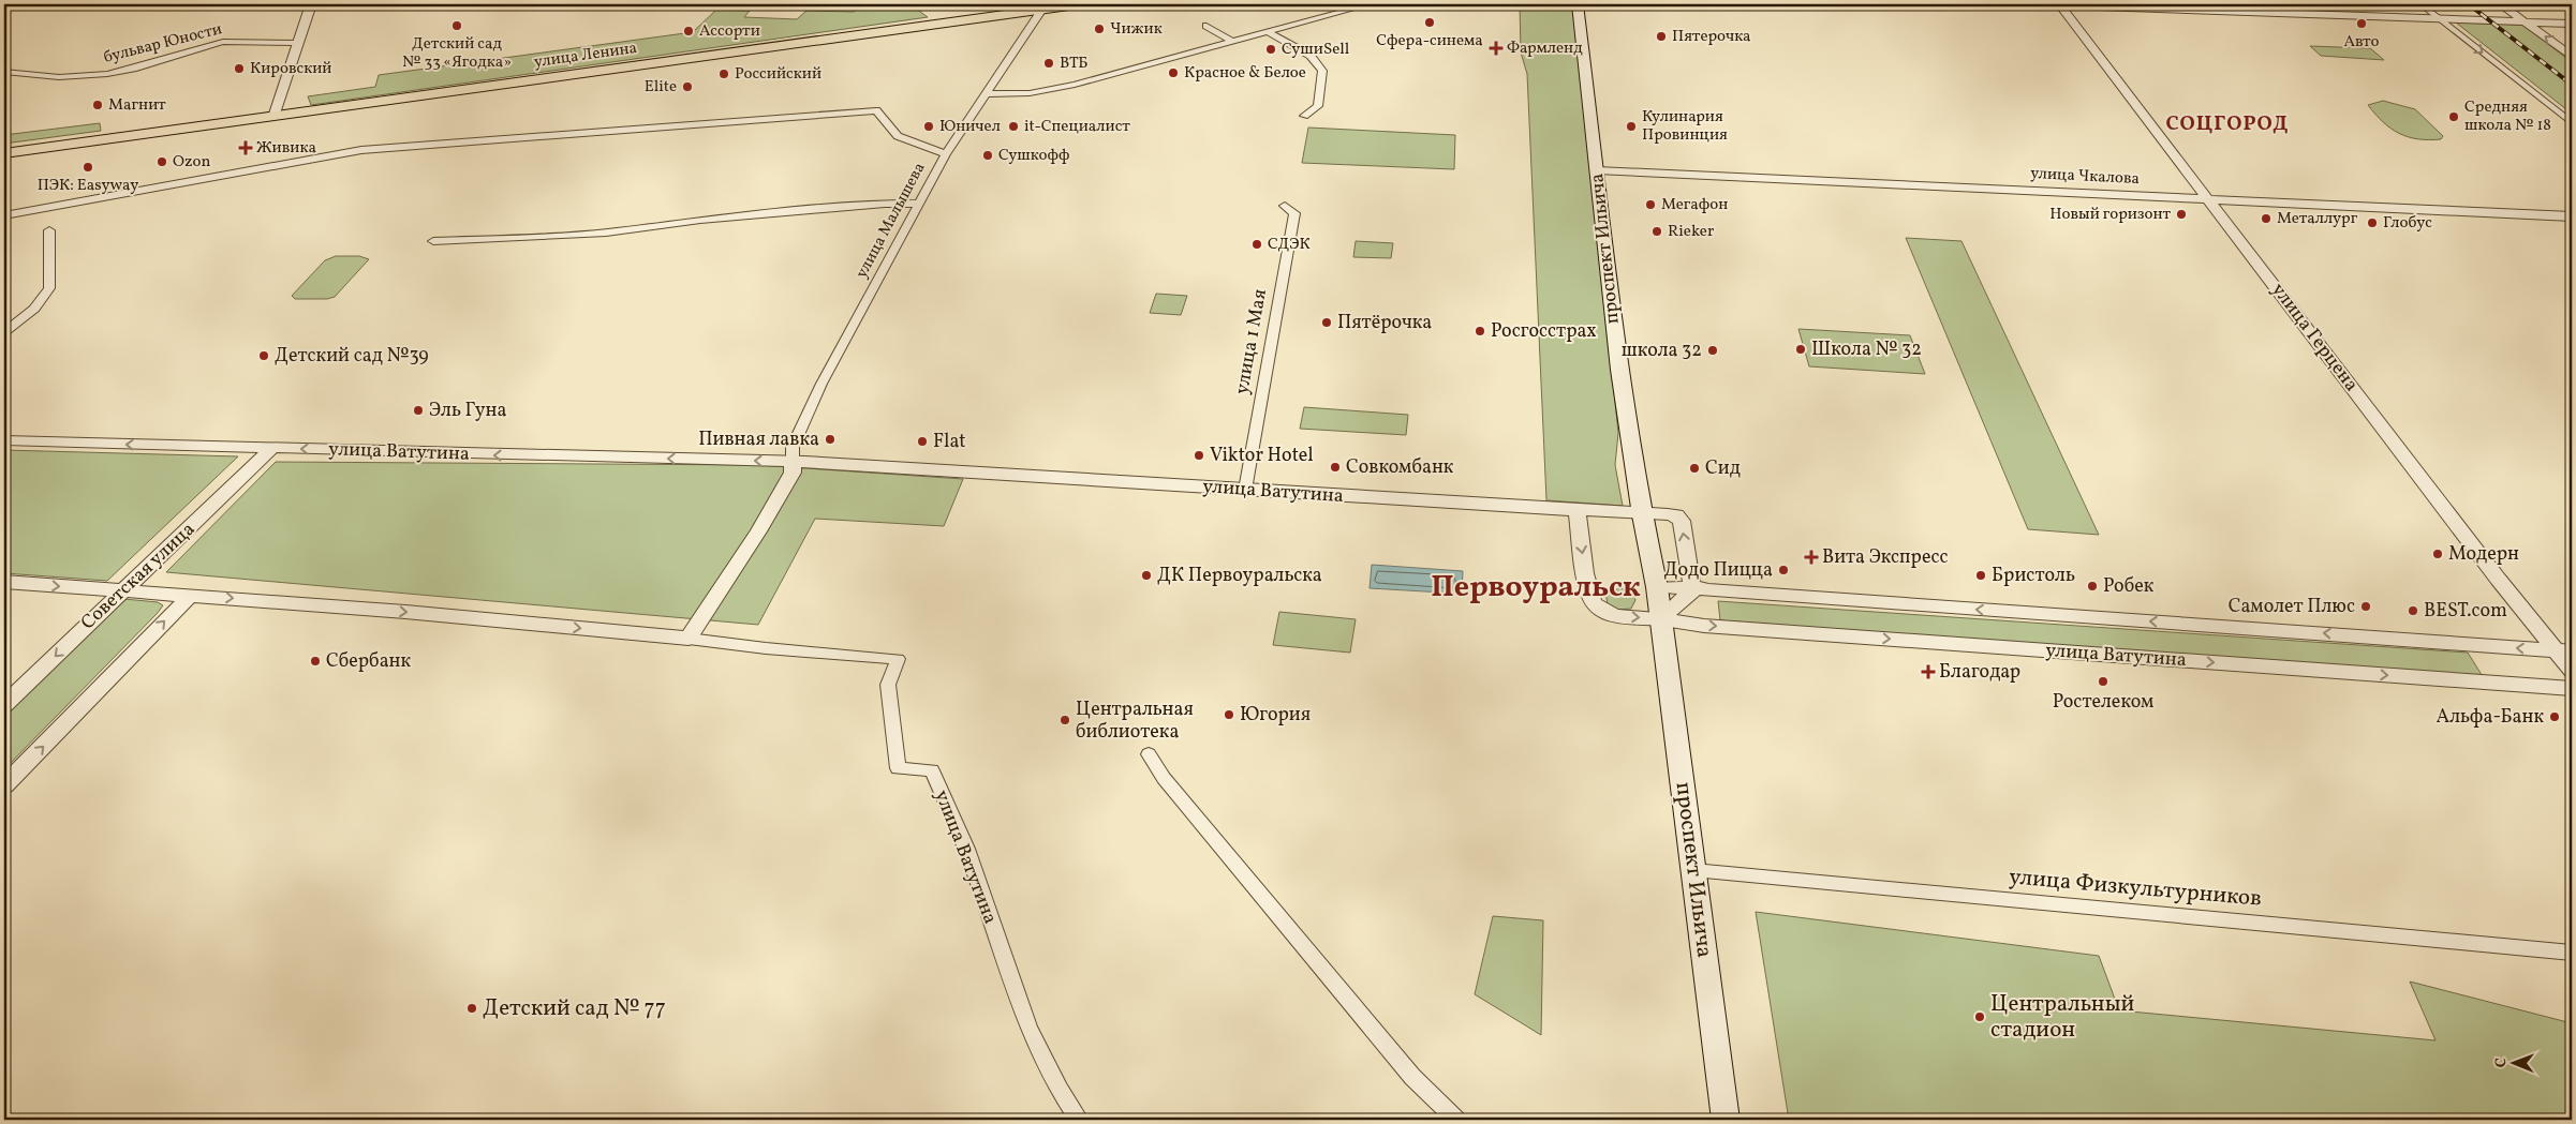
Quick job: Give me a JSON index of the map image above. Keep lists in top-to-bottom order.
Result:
{
  "streets": {
    "main road": ["улица Ленина", "проспект Ильича"],
    "street": [
      "бульвар Юности",
      "улица Чкалова",
      "улица Малышева",
      "улица Герцена",
      "улица 1 Мая",
      "улица Ватутина",
      "Советская улица",
      "улица Физкультурников"
    ]
  },
  "crossings": [
    ["улица Ленина", "улица Малышева"],
    ["улица Чкалова", "проспект Ильича"],
    ["улица Чкалова", "улица Герцена"],
    ["улица Малышева", "улица Ватутина"],
    ["проспект Ильича", "улица Ватутина"],
    ["проспект Ильича", "улица Физкультурников"],
    ["улица Герцена", "улица Ватутина"],
    ["улица 1 Мая", "улица Ватутина"],
    ["улица Ватутина", "Советская улица"]
  ],
  "districts": ["СОЦГОРОД", "Первоуральск"],
  "places": {
    "other": [
      "Сфера-синема",
      "Авто",
      "Детский сад № 33 «Ягодка»",
      "Чижик",
      "Ассорти",
      "Пятерочка",
      "СушиSell",
      "ВТБ",
      "Кировский",
      "Красное & Белое",
      "Российский",
      "Elite",
      "Магнит",
      "Средняя школа № 18",
      "Юничел",
      "it-Специалист",
      "Кулинария Провинция",
      "Сушкофф",
      "Ozon",
      "ПЭК: Easyway",
      "Мегафон",
      "Новый горизонт",
      "Металлург",
      "Глобус",
      "Rieker",
      "СДЭК",
      "Пятёрочка",
      "Росгосстрах",
      "Школа № 32",
      "школа 32",
      "Детский сад №39",
      "Эль Гуна",
      "Пивная лавка",
      "Flat",
      "Viktor Hotel",
      "Совкомбанк",
      "Сид",
      "Модерн",
      "Додо Пицца",
      "ДК Первоуральска",
      "Бристоль",
      "Робек",
      "Самолет Плюс",
      "BEST.com",
      "Сбербанк",
      "Ростелеком",
      "Югория",
      "Альфа-Банк",
      "Центральная библиотека",
      "Детский сад № 77",
      "Центральный стадион"
    ],
    "health": [
      "Фармленд",
      "Живика",
      "Вита Экспресс",
      "Благодар"
    ]
  },
  "north": "left"
}
